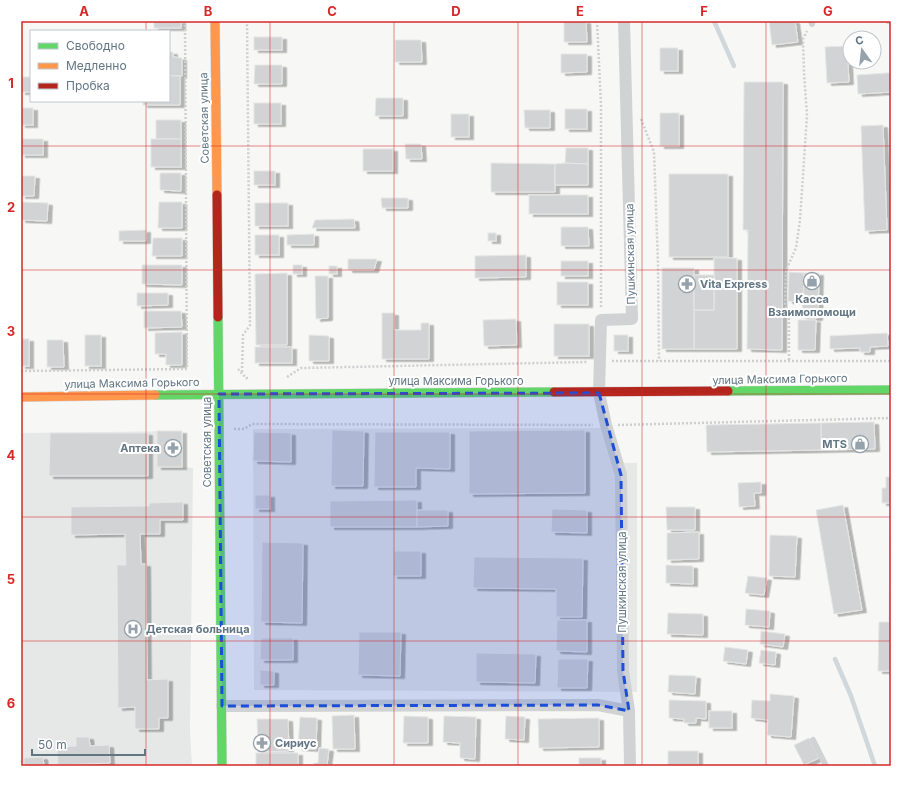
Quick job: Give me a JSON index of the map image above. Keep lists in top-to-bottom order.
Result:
{
  "streets": {
    "main road": ["Советская улица", "улица Максима Горького"],
    "street": ["Пушкинская улица"]
  },
  "crossings": [
    ["Советская улица", "улица Максима Горького"],
    ["Пушкинская улица", "улица Максима Горького"]
  ],
  "places": {
    "shop": ["Касса Взаимопомощи", "MTS"],
    "pharmacy": ["Vita Express", "Аптека", "Сириус"],
    "hospital": ["Детская больница"]
  },
  "legend": ["Свободно", "Медленно", "Пробка"],
  "scale_bar": "50 m",
  "north": "top",
  "grid": {
    "columns": [
      "A",
      "B",
      "C",
      "D",
      "E",
      "F",
      "G"
    ],
    "rows": [
      "1",
      "2",
      "3",
      "4",
      "5",
      "6"
    ]
  }
}
